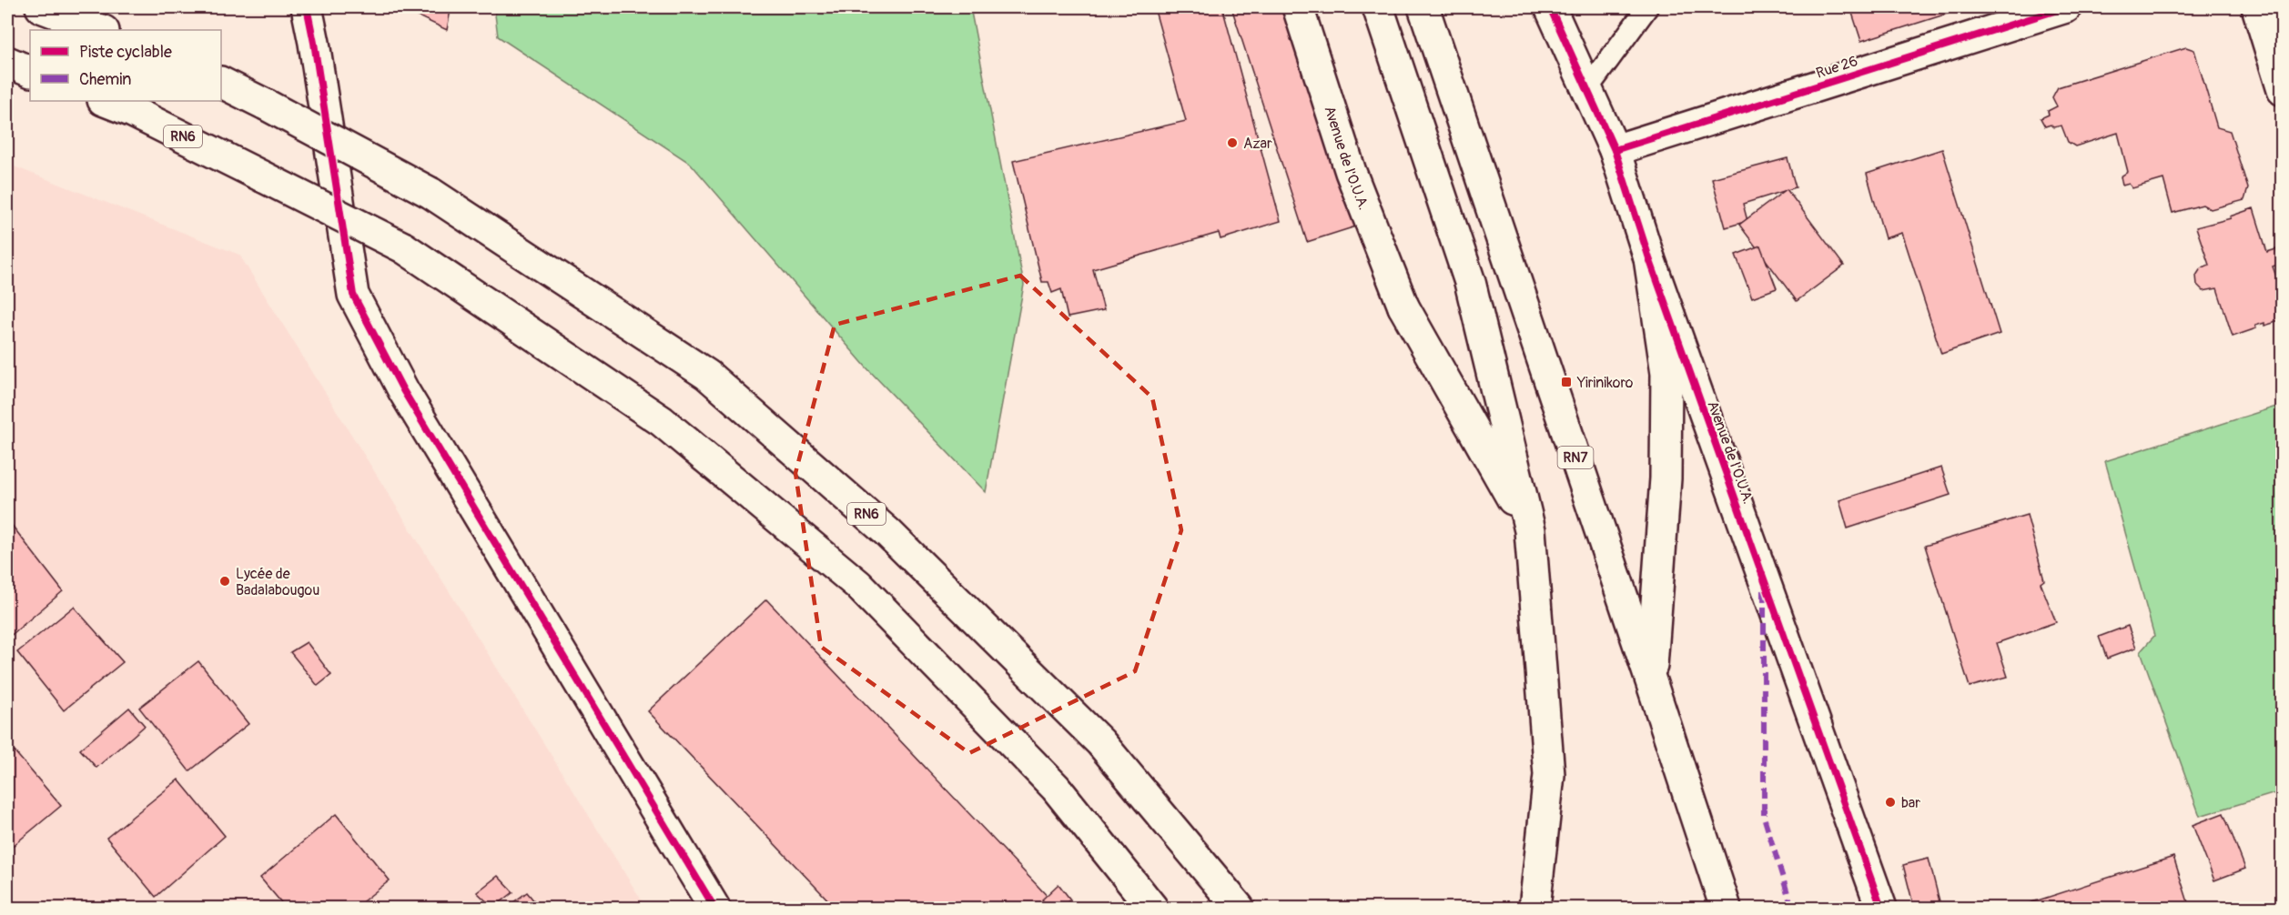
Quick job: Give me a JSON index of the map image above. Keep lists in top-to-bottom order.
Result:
{
  "streets": {
    "main road": [
      "Rue 26",
      "RN6",
      "Avenue de l'O.U.A.",
      "RN7"
    ]
  },
  "crossings": [
    ["Rue 26", "Avenue de l'O.U.A."]
  ],
  "places": {
    "other": ["Azar", "Lycée de Badalabougou", "bar"],
    "transit": ["Yirinikoro"]
  },
  "legend": ["Piste cyclable", "Chemin"]
}
